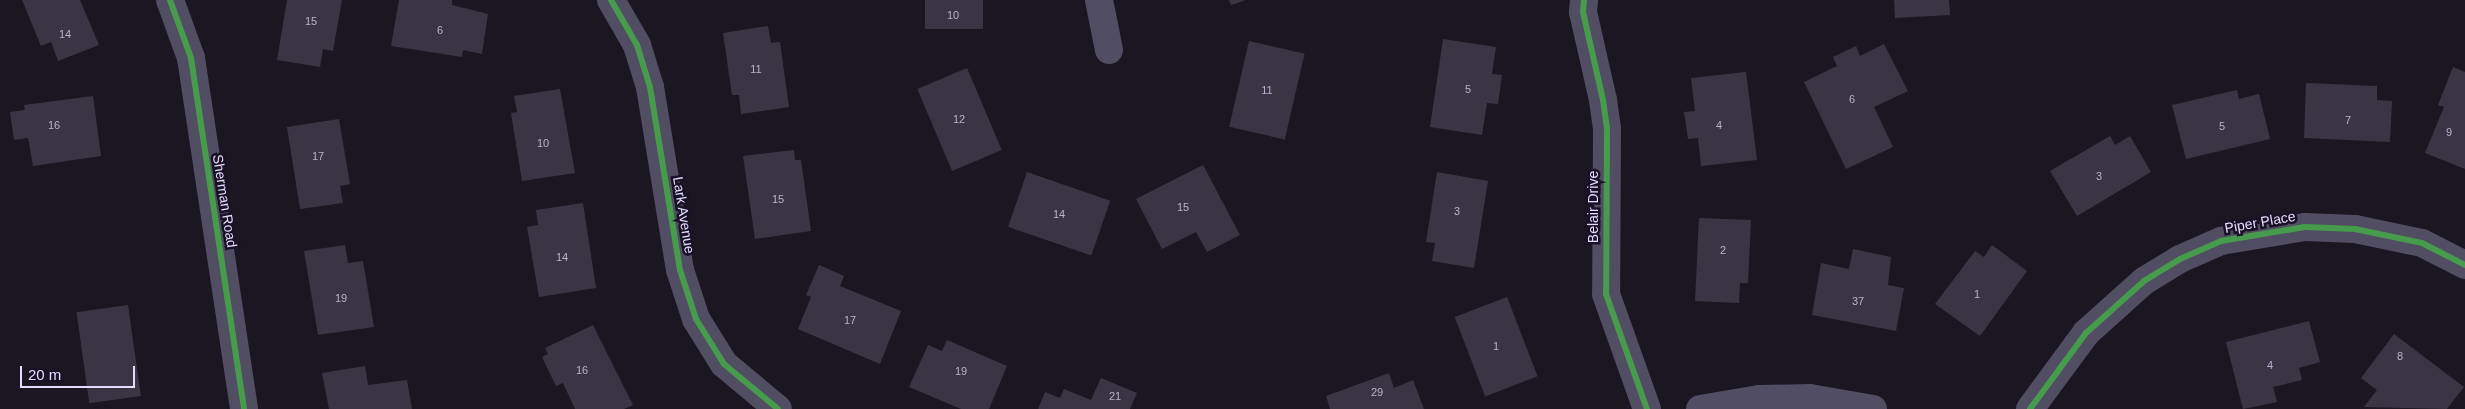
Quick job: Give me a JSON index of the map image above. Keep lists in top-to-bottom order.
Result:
{
  "streets": {
    "street": [
      "Sherman Road",
      "Belair Drive",
      "Lark Avenue",
      "Piper Place"
    ]
  },
  "house_numbers": [
    "10",
    "15",
    "6",
    "14",
    "11",
    "5",
    "11",
    "6",
    "12",
    "7",
    "16",
    "4",
    "5",
    "9",
    "10",
    "17",
    "3",
    "15",
    "15",
    "3",
    "14",
    "2",
    "14",
    "1",
    "19",
    "37",
    "17",
    "1",
    "8",
    "4",
    "16",
    "19",
    "29",
    "21"
  ],
  "scale_bar": "20 m"
}
